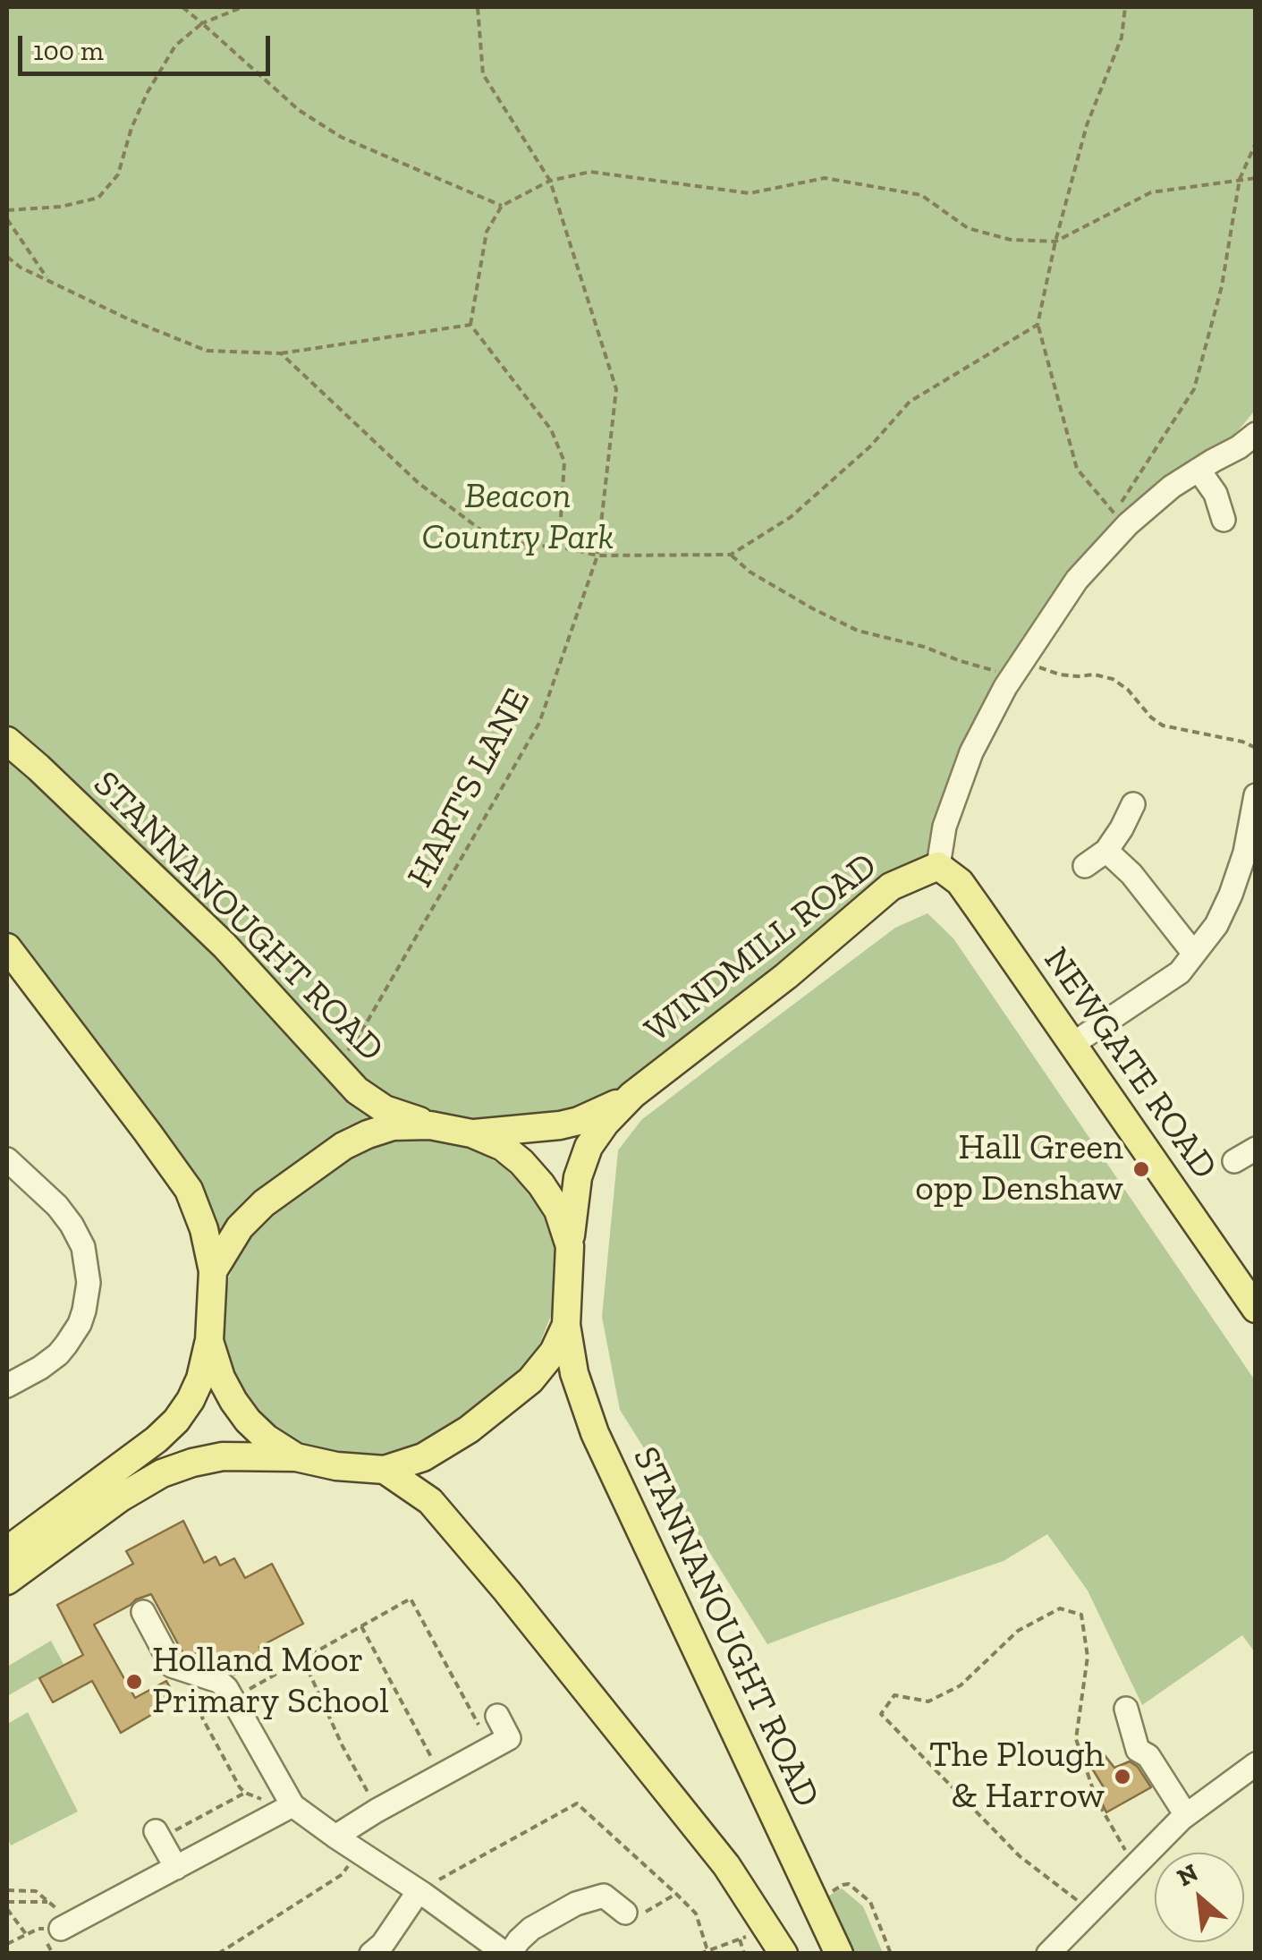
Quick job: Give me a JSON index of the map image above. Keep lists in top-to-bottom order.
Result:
{
  "streets": {
    "main road": ["STANNANOUGHT ROAD", "WINDMILL ROAD", "NEWGATE ROAD"],
    "path": ["HART'S LANE"]
  },
  "crossings": [
    ["HART'S LANE", "STANNANOUGHT ROAD"],
    ["STANNANOUGHT ROAD", "WINDMILL ROAD"],
    ["WINDMILL ROAD", "NEWGATE ROAD"]
  ],
  "parks": ["Beacon Country Park"],
  "places": ["Hall Green opp Denshaw", "Holland Moor Primary School", "The Plough & Harrow"],
  "scale_bar": "100 m",
  "north": "top left"
}
